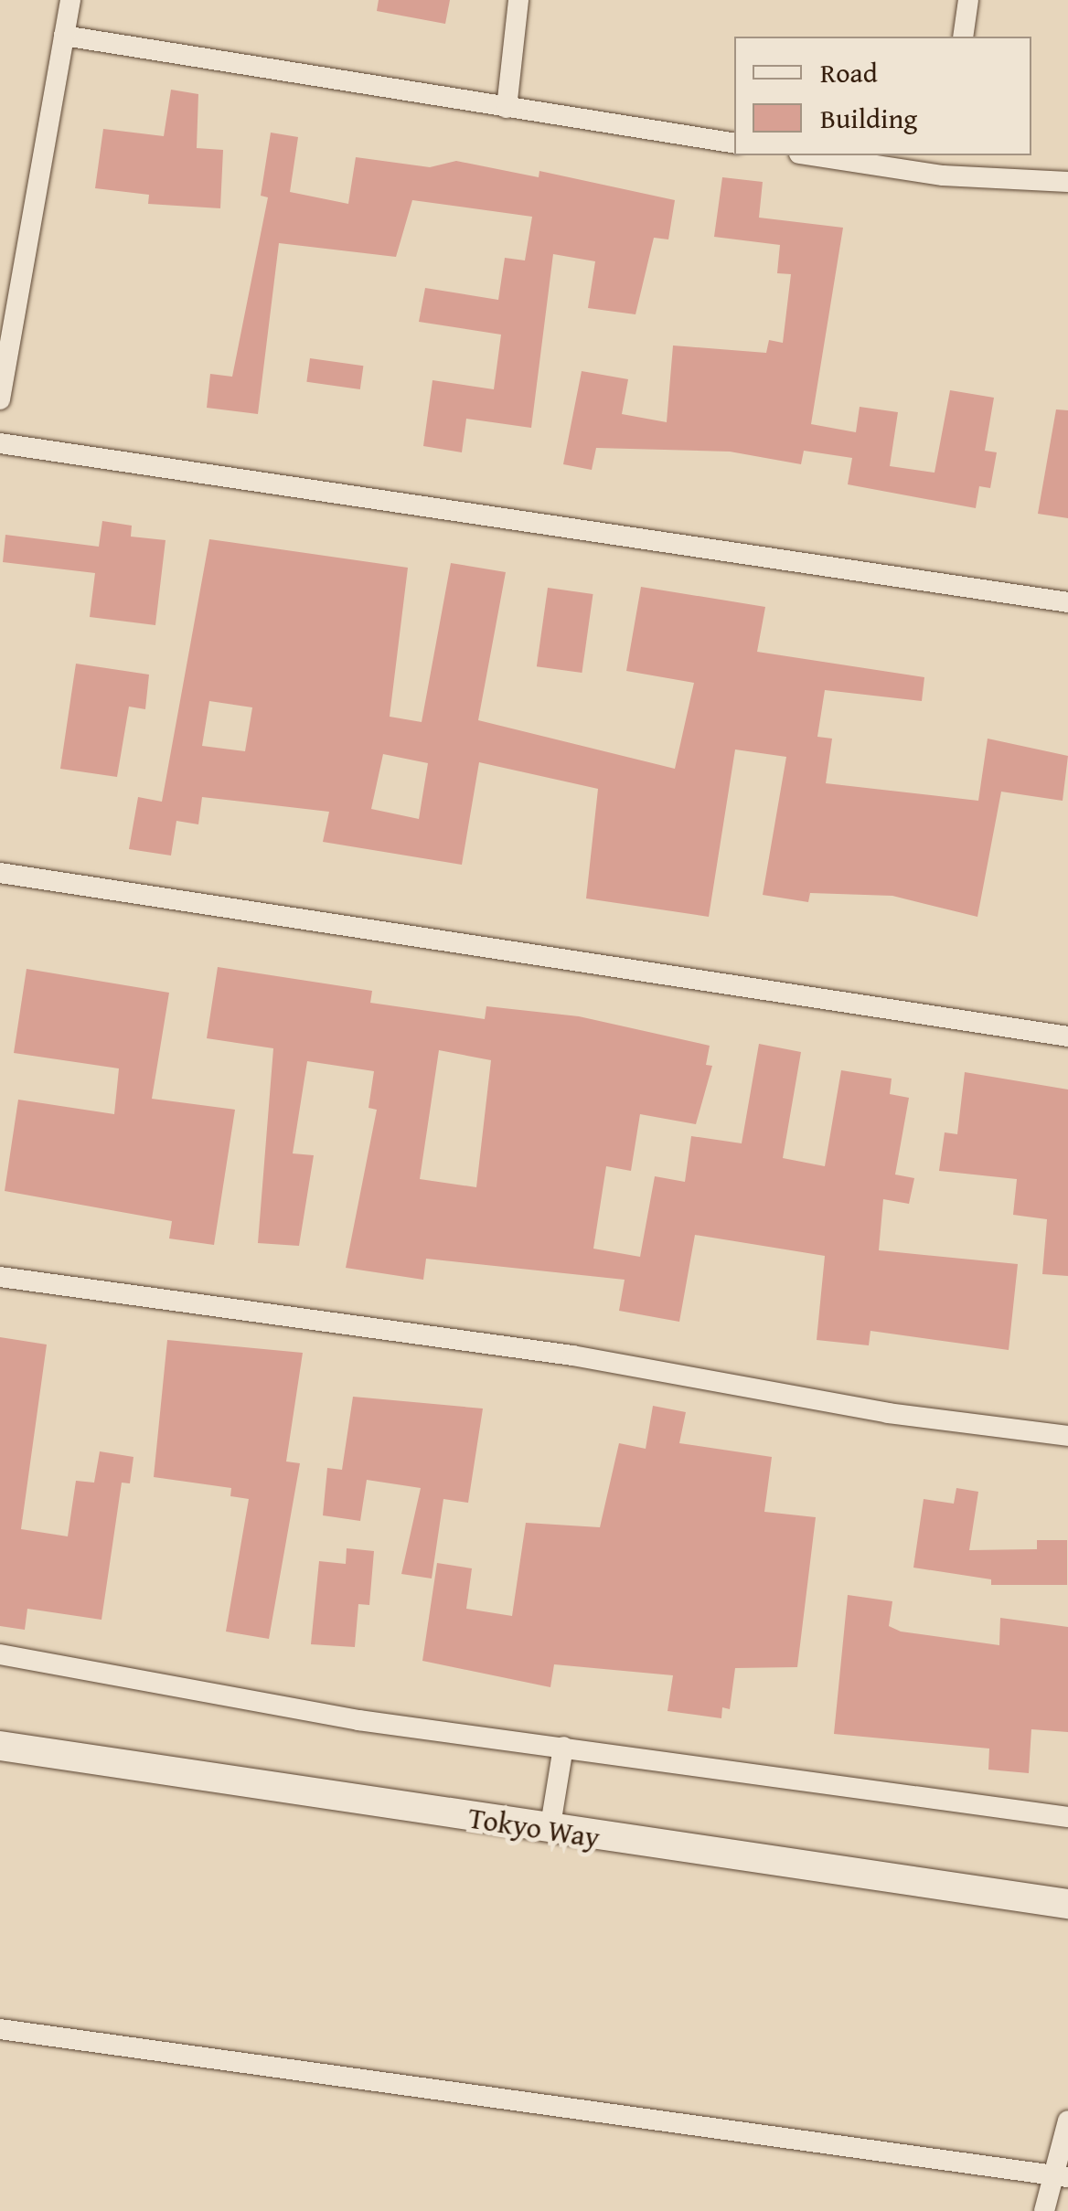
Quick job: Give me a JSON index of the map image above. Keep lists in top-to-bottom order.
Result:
{
  "streets": {
    "main road": ["Tokyo Way"]
  },
  "legend": ["Road", "Building"]
}
